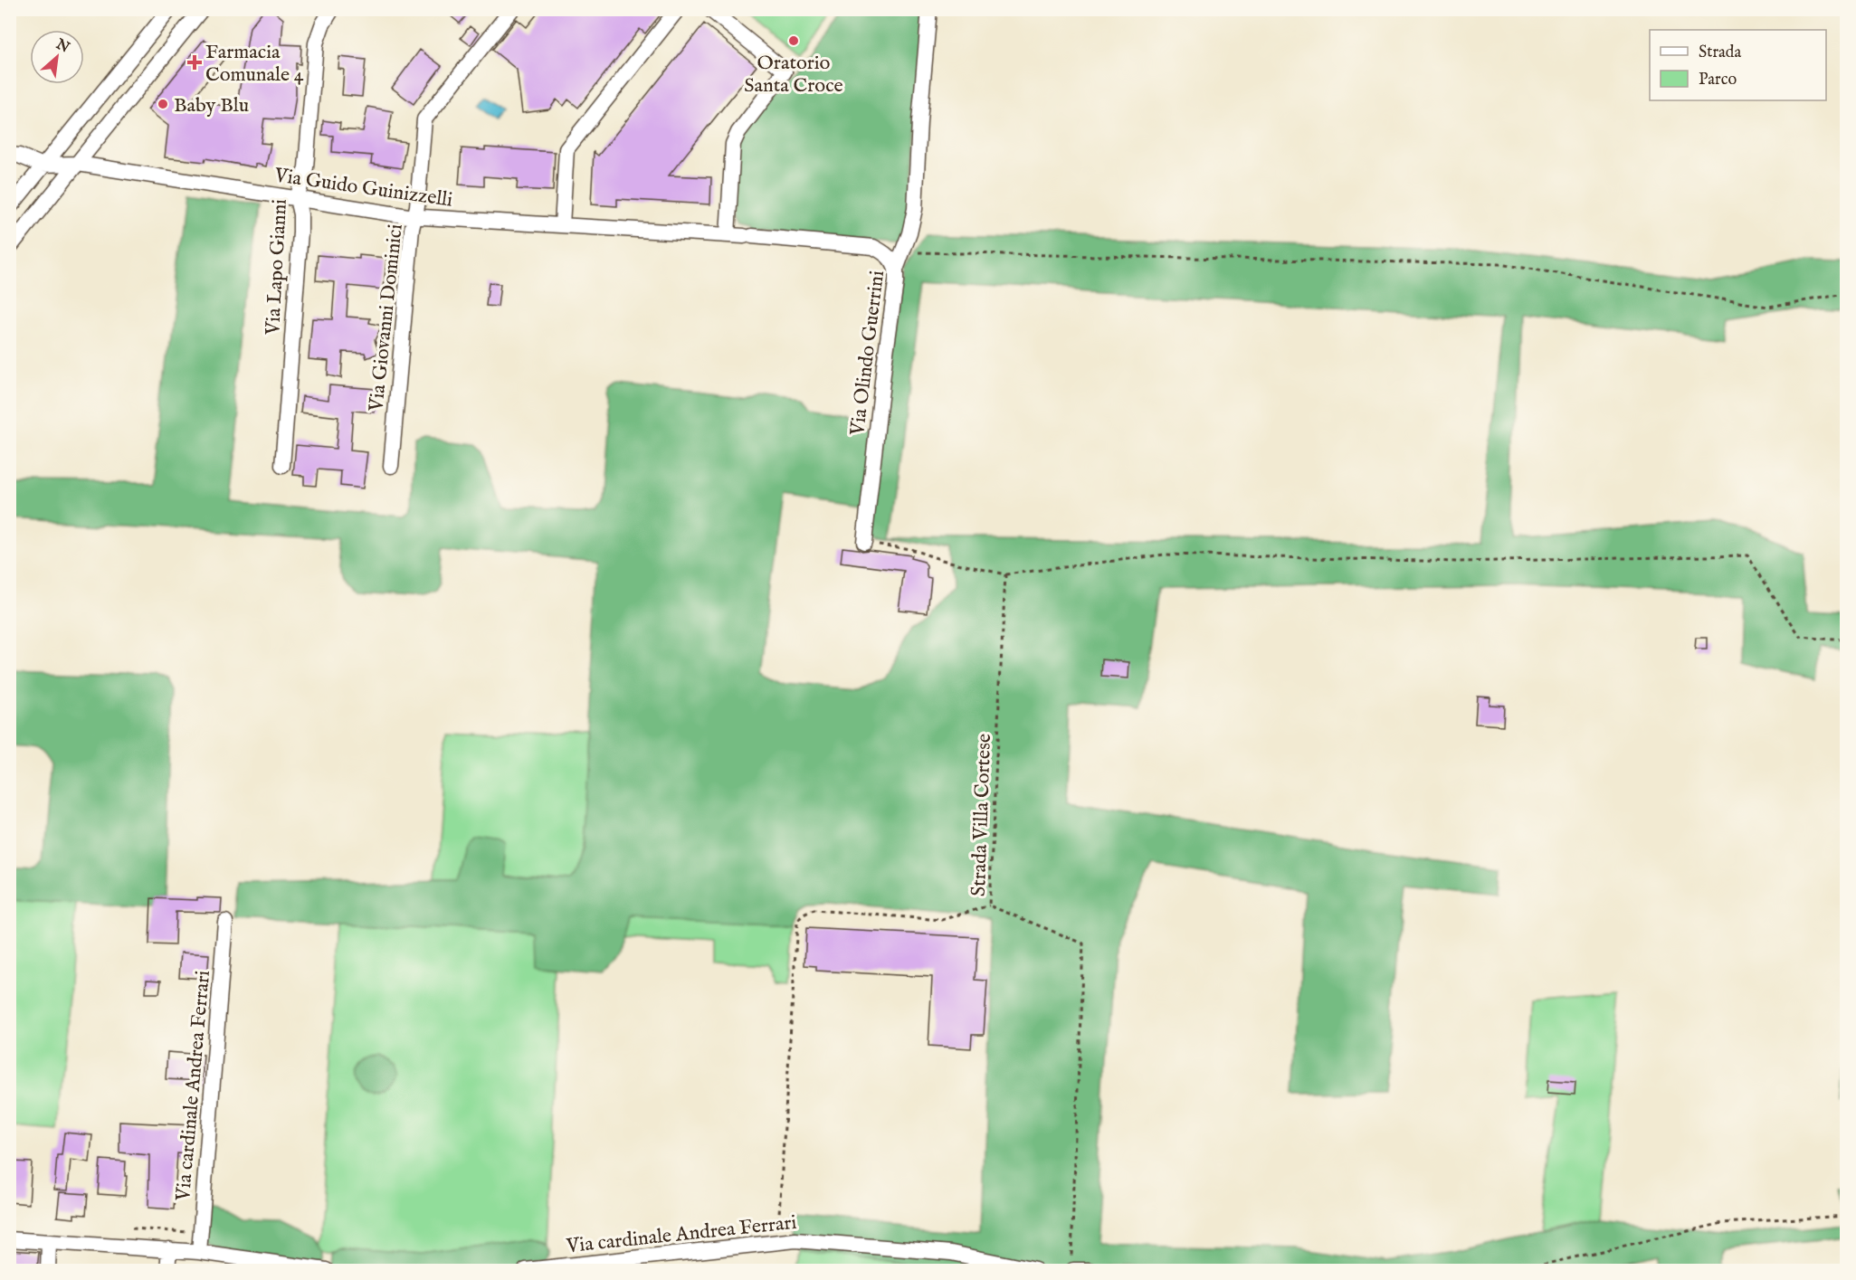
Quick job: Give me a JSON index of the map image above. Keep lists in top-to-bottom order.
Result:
{
  "streets": {
    "street": [
      "Via Guido Guinizzelli",
      "Via Lapo Gianni",
      "Via Giovanni Dominici",
      "Via Olindo Guerrini",
      "Via cardinale Andrea Ferrari"
    ],
    "path": ["Strada Villa Cortese"]
  },
  "crossings": [
    ["Via Guido Guinizzelli", "Via Lapo Gianni"],
    ["Via Guido Guinizzelli", "Via Giovanni Dominici"],
    ["Via Guido Guinizzelli", "Via Olindo Guerrini"]
  ],
  "places": {
    "other": ["Oratorio Santa Croce", "Baby Blu"],
    "health": ["Farmacia Comunale 4"]
  },
  "legend": ["Strada", "Parco"],
  "north": "top right"
}
